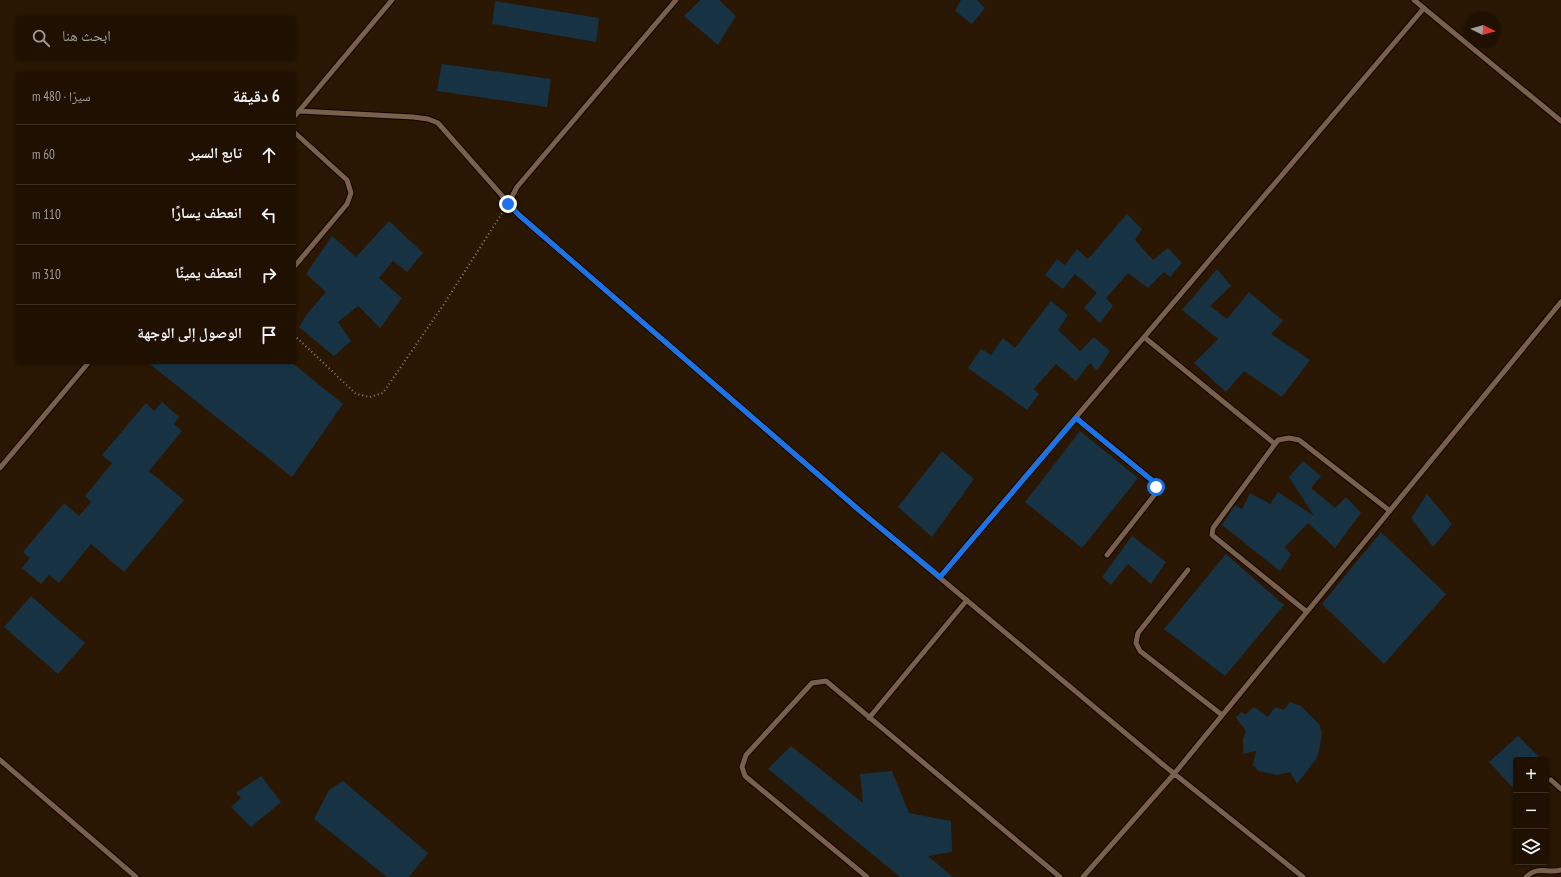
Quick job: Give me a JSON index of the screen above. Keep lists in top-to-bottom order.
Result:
{
  "north": "right",
  "page": {
    "search": "ابحث هنا",
    "heading": ["6 دقيقة", "سيرًا · 480 m"],
    "list": [
      ["تابع السير", "60 m"],
      ["انعطف يسارًا", "110 m"],
      ["انعطف يمينًا", "310 m"],
      "الوصول إلى الوجهة"
    ],
    "map_buttons": ["+", "−"]
  }
}
